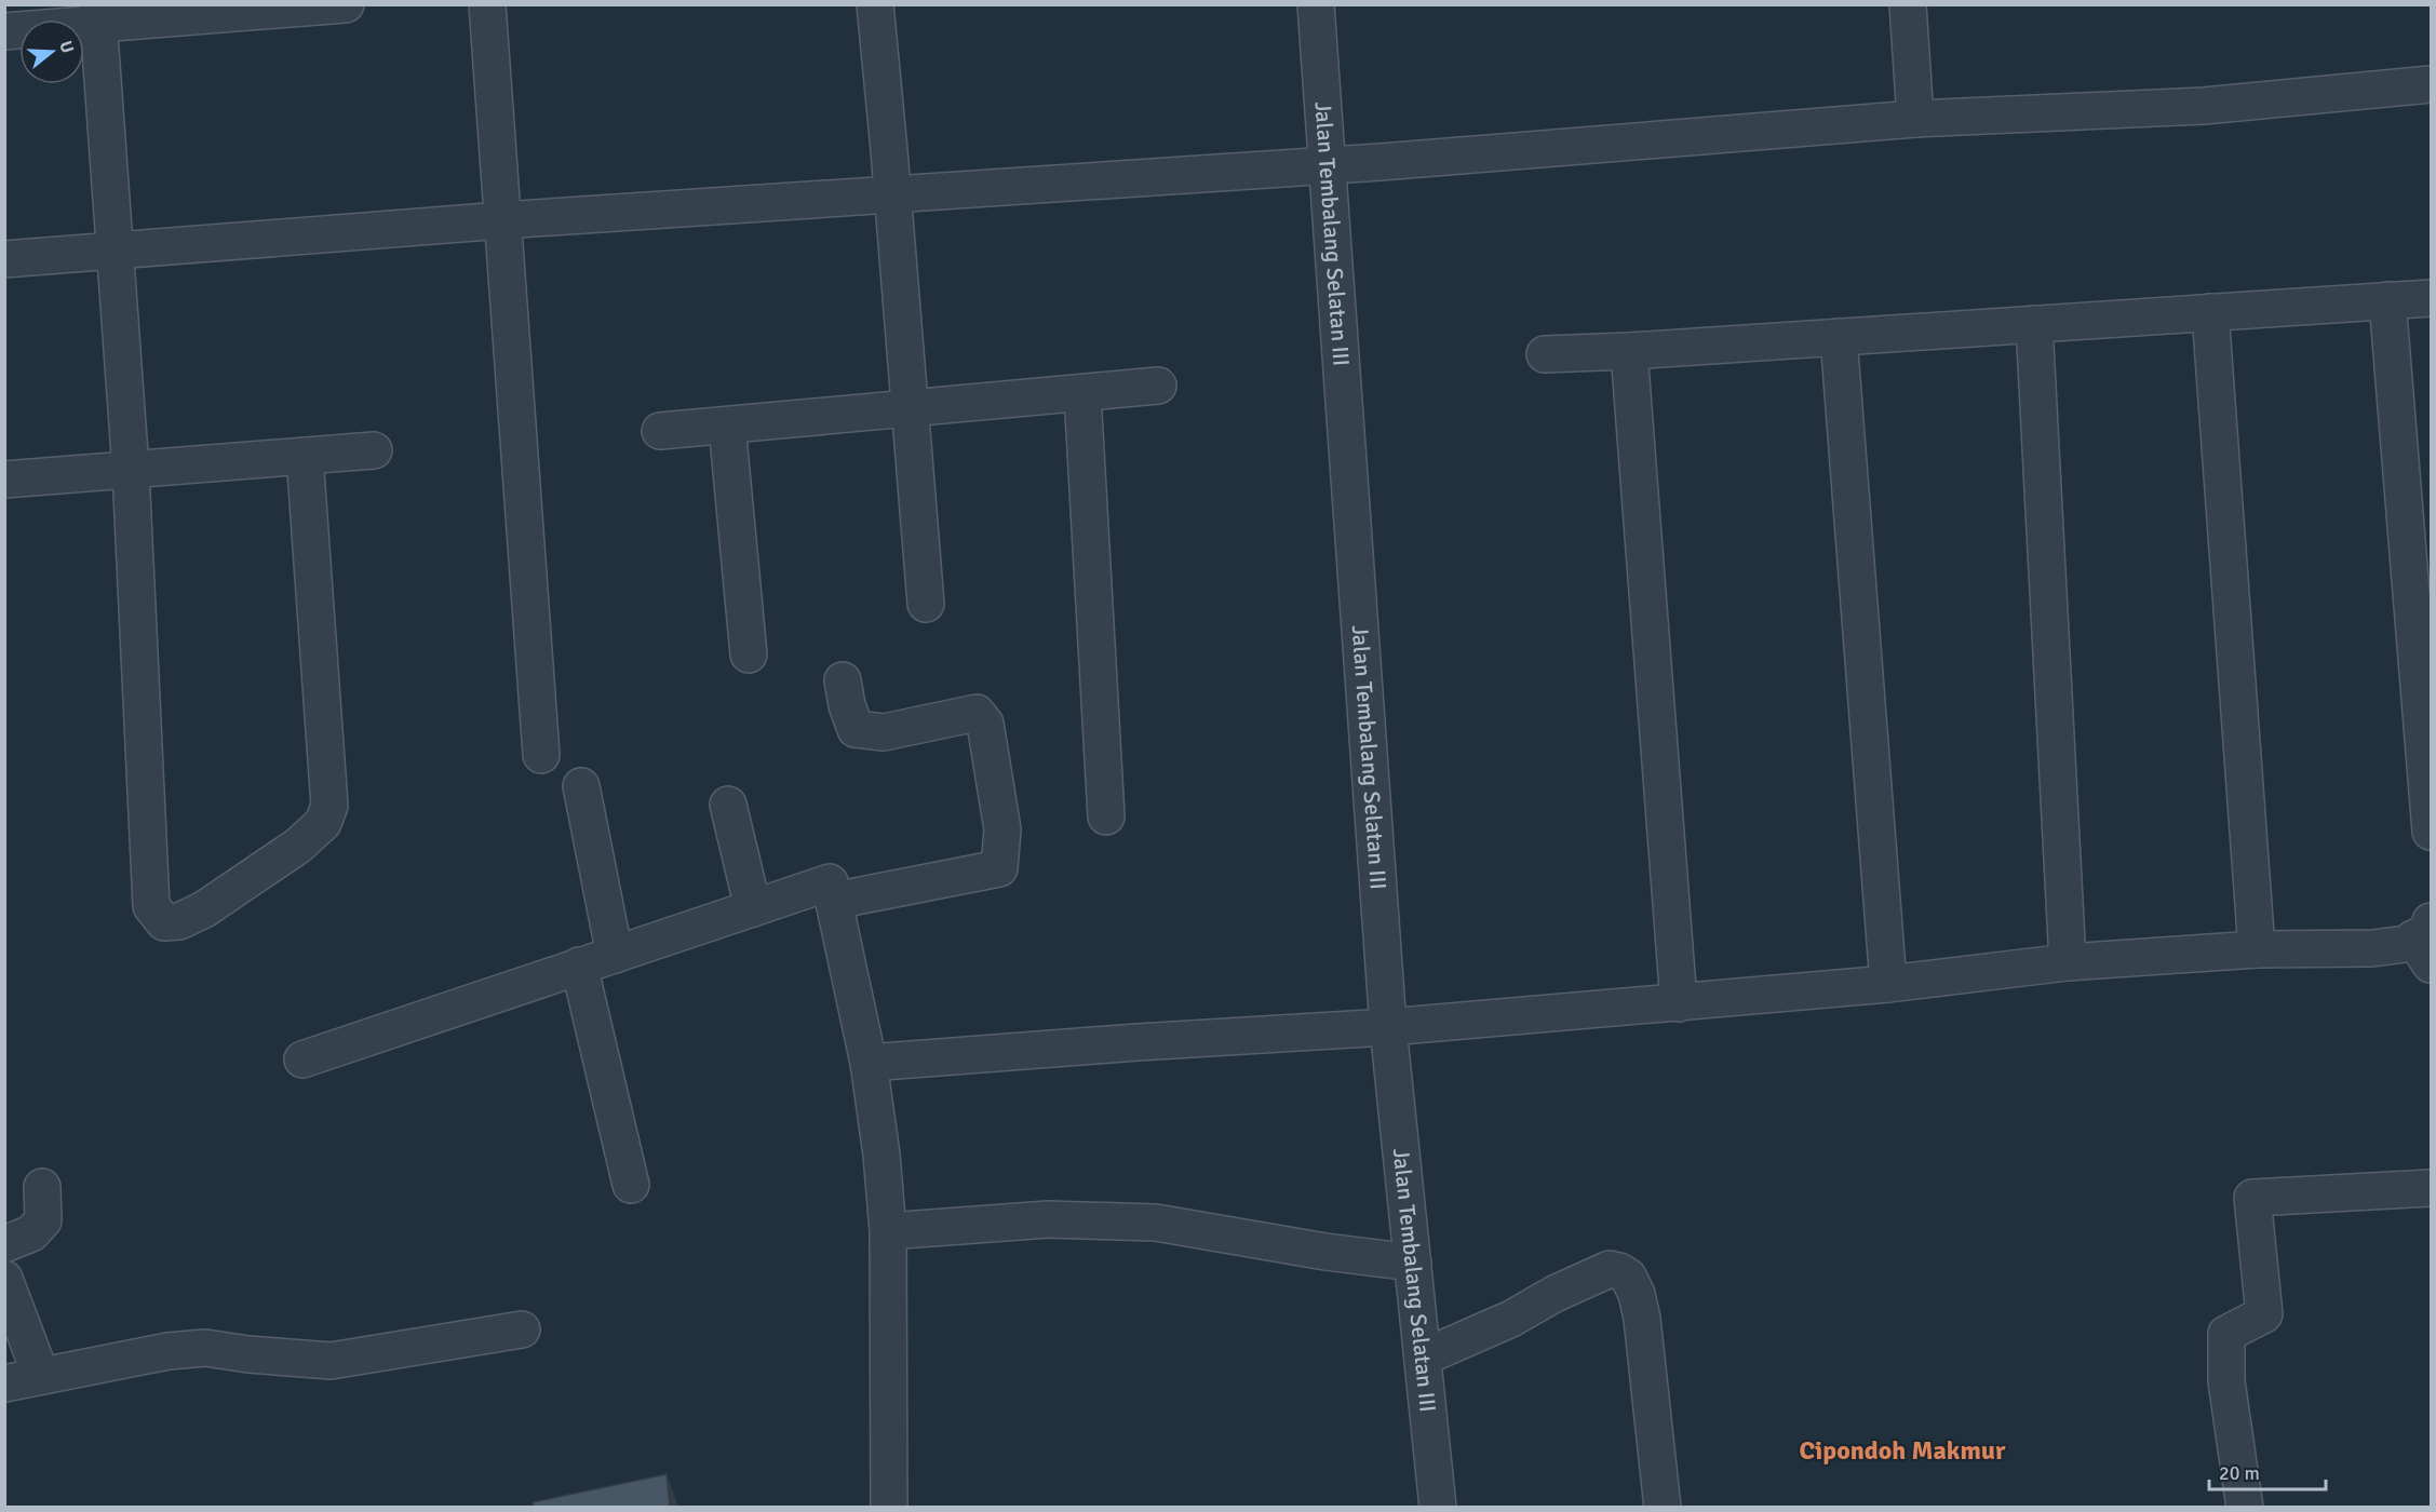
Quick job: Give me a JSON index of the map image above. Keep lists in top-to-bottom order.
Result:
{
  "streets": {
    "street": ["Jalan Tembalang Selatan III"]
  },
  "districts": ["Cipondoh Makmur"],
  "scale_bar": "20 m",
  "north": "right"
}
